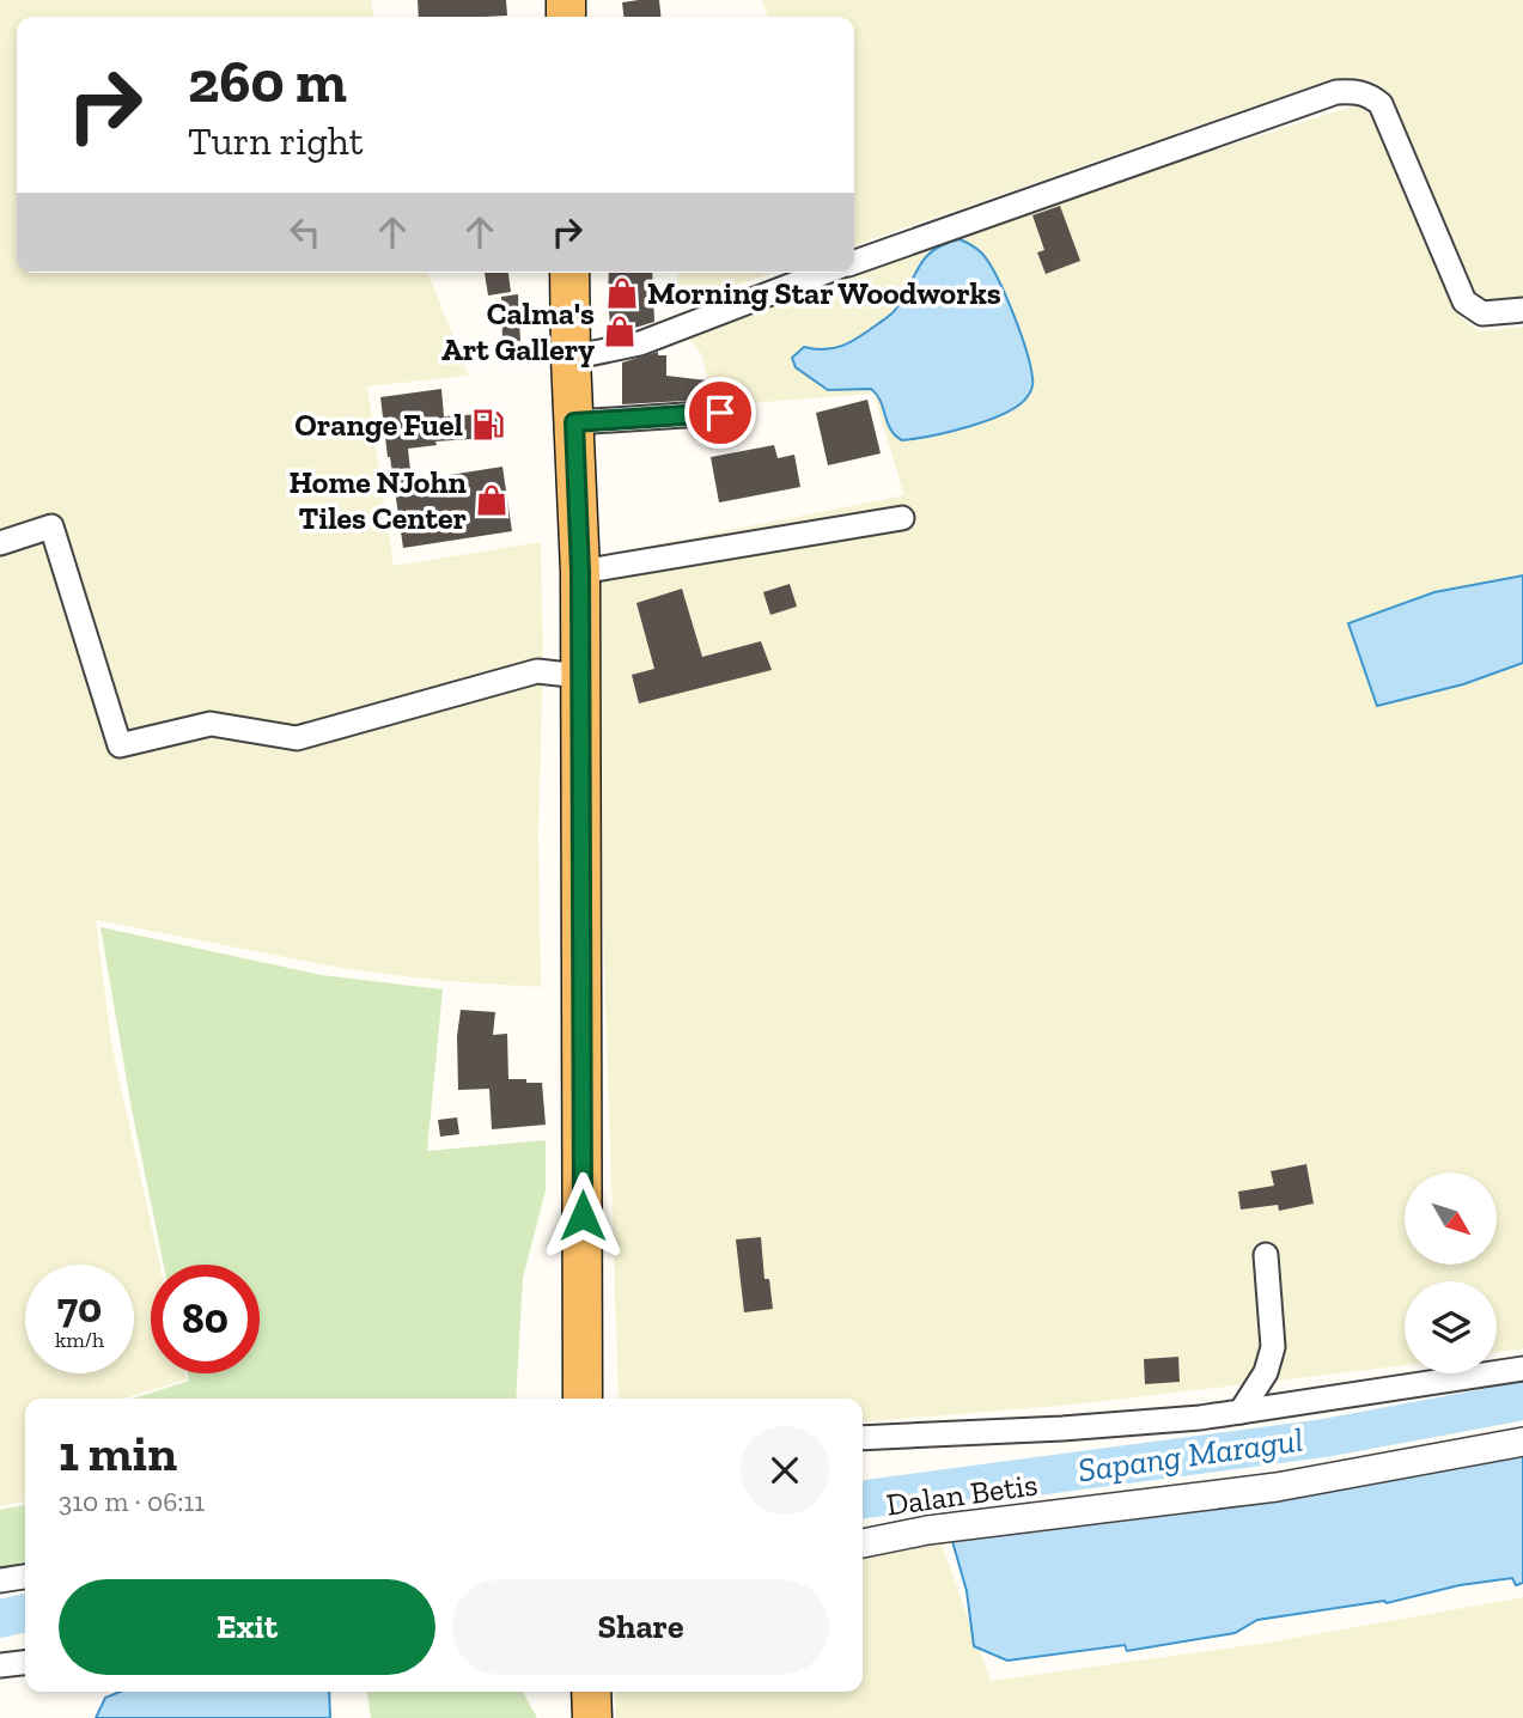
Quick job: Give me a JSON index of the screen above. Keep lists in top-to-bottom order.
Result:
{
  "streets": {
    "street": ["Dalan Betis"]
  },
  "water": ["Sapang Maragul"],
  "places": {
    "shop": ["Morning Star Woodworks", "Calma's Art Gallery", "Home NJohn Tiles Center"],
    "fuel station": ["Orange Fuel"]
  },
  "north": "bottom right",
  "page": {
    "turn": ["260 m", "Turn right"],
    "speed": "70 km/h",
    "limit": "80",
    "heading": ["1 min", "310 m · 06:11"],
    "buttons": ["Exit", "Share"]
  }
}
